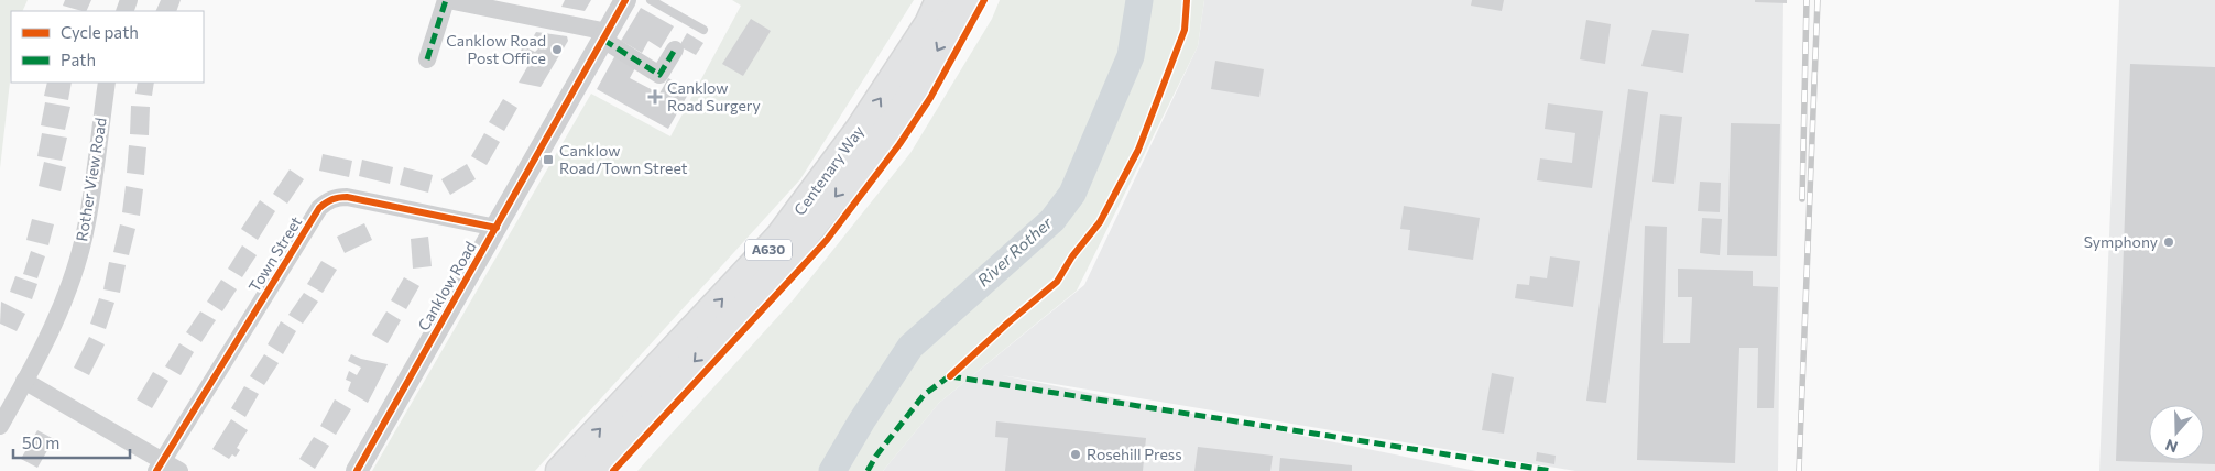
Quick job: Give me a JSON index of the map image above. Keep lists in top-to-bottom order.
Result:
{
  "streets": {
    "main road": ["Centenary Way", "A630"],
    "street": ["Rother View Road", "Town Street", "Canklow Road"]
  },
  "crossings": [
    ["Town Street", "Canklow Road"]
  ],
  "water": ["River Rother"],
  "places": {
    "other": ["Canklow Road Post Office", "Symphony", "Rosehill Press"],
    "health": ["Canklow Road Surgery"],
    "transit": ["Canklow Road/Town Street"]
  },
  "legend": ["Cycle path", "Path"],
  "scale_bar": "50 m",
  "north": "bottom"
}
